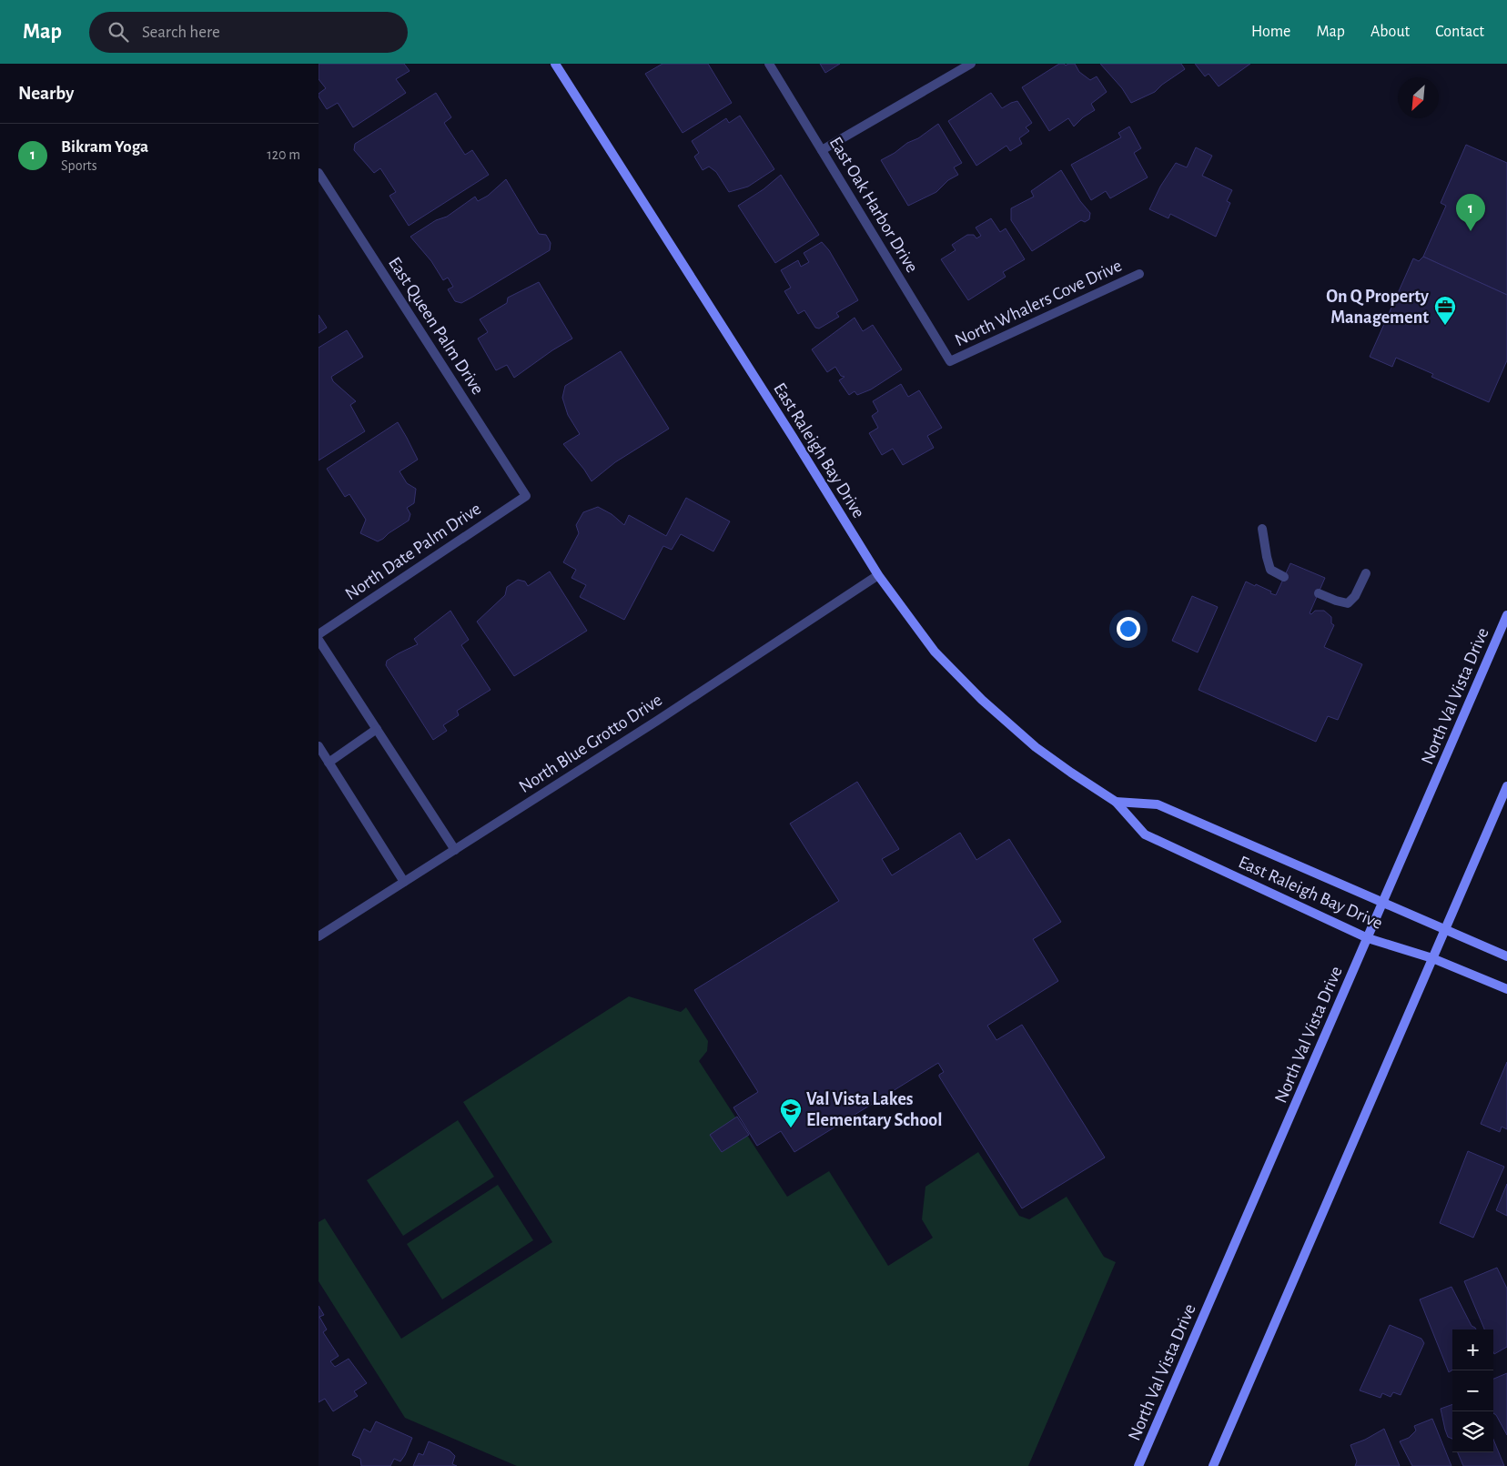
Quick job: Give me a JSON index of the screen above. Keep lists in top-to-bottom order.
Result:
{
  "streets": {
    "street": [
      "East Oak Harbor Drive",
      "North Whalers Cove Drive",
      "East Queen Palm Drive",
      "East Raleigh Bay Drive",
      "North Date Palm Drive",
      "North Val Vista Drive",
      "North Blue Grotto Drive"
    ]
  },
  "crossings": [
    ["East Oak Harbor Drive", "North Whalers Cove Drive"],
    ["East Queen Palm Drive", "North Date Palm Drive"],
    ["East Raleigh Bay Drive", "North Val Vista Drive"],
    ["East Raleigh Bay Drive", "North Blue Grotto Drive"]
  ],
  "places": {
    "office": ["On Q Property Management"],
    "school or university": ["Val Vista Lakes Elementary School"]
  },
  "north": "bottom left",
  "page": {
    "header": "Map",
    "search": "Search here",
    "nav": [
      "Home",
      "Map",
      "About",
      "Contact"
    ],
    "heading": "Nearby",
    "list": [
      {
        "mark": "1",
        "name": "Bikram Yoga",
        "note": "Sports",
        "value": "120 m"
      }
    ],
    "pins": "1",
    "map_buttons": ["+", "−"]
  }
}
